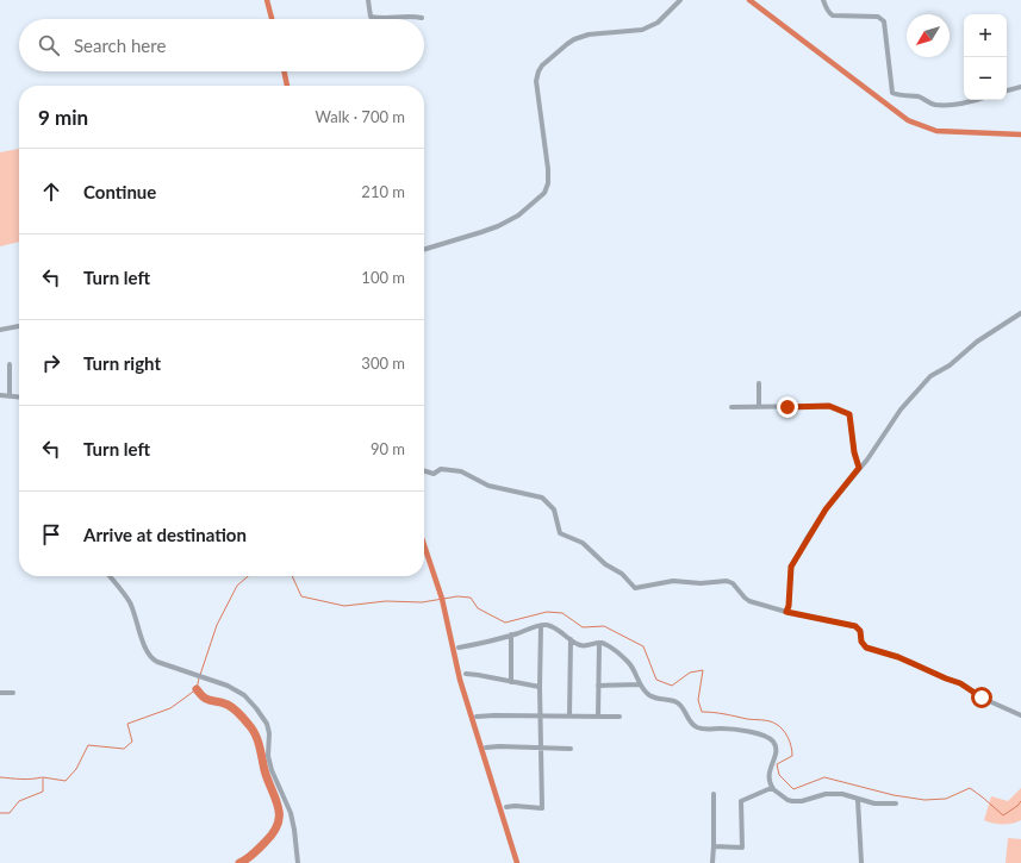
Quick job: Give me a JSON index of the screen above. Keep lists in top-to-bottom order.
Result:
{
  "north": "bottom left",
  "page": {
    "map_buttons": ["+", "−"],
    "search": "Search here",
    "heading": ["9 min", "Walk · 700 m"],
    "list": [
      ["Continue", "210 m"],
      ["Turn left", "100 m"],
      ["Turn right", "300 m"],
      ["Turn left", "90 m"],
      "Arrive at destination"
    ]
  }
}
